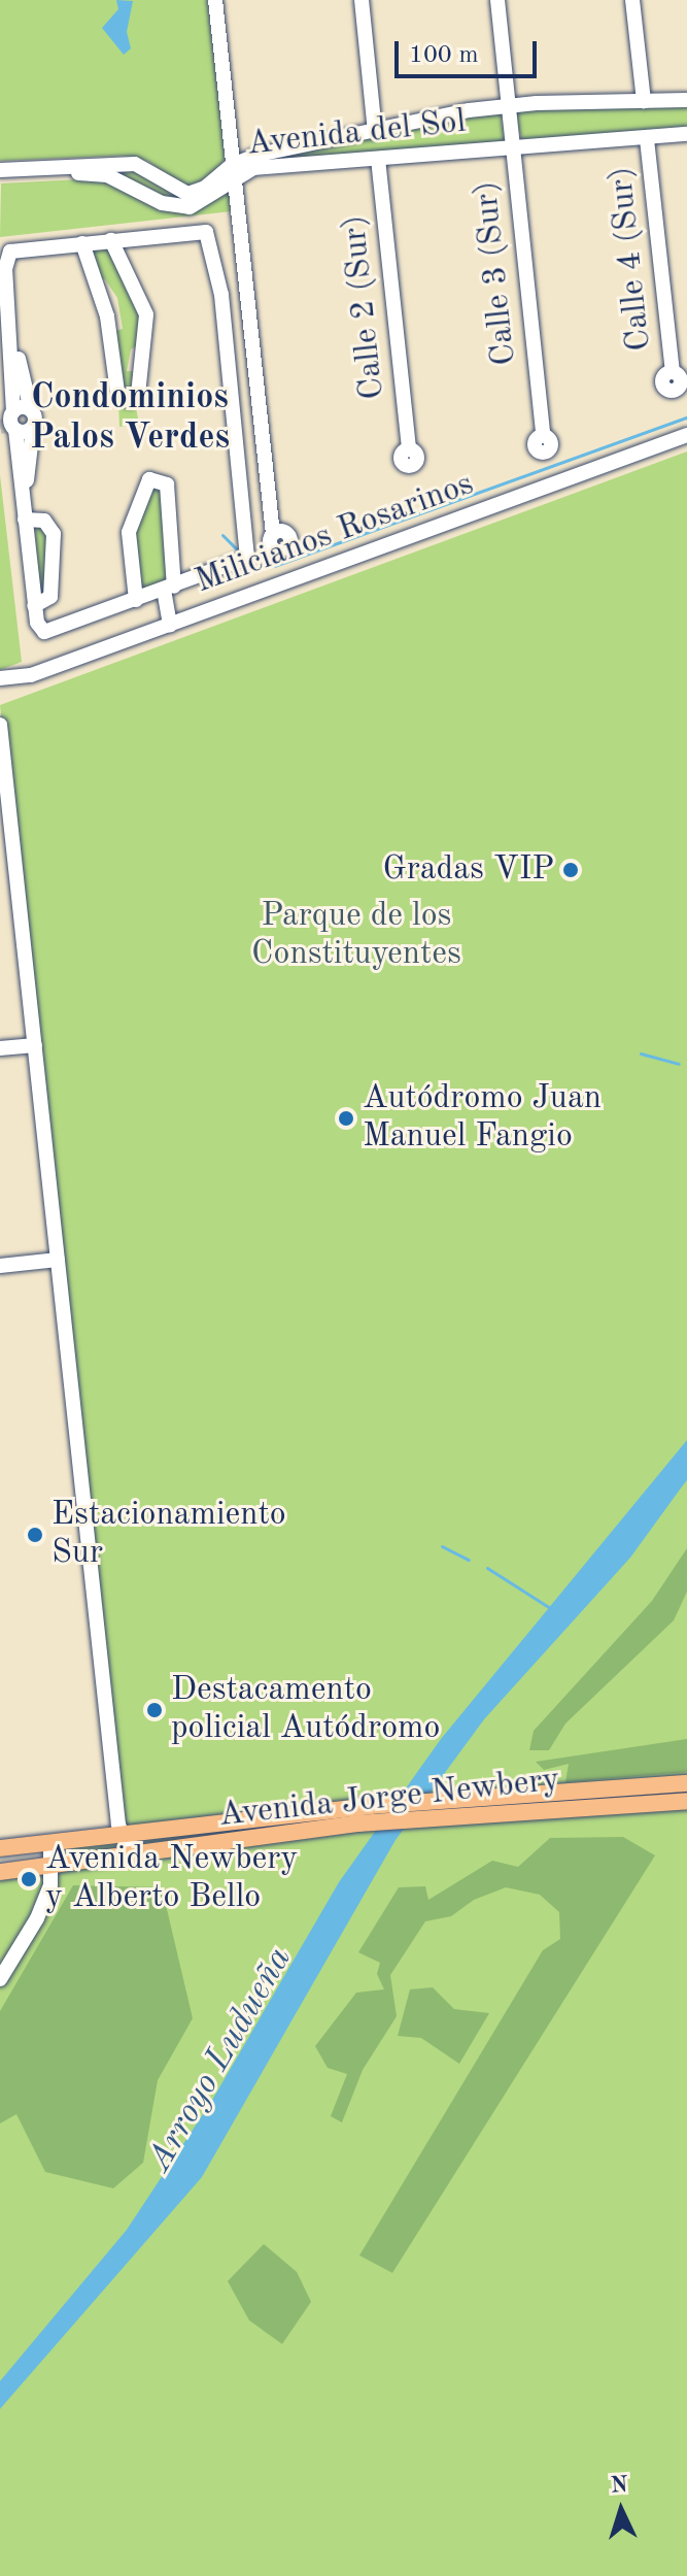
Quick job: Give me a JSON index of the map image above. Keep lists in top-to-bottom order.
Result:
{
  "streets": {
    "main road": ["Avenida Jorge Newbery"],
    "street": [
      "Avenida del Sol",
      "Calle 4 (Sur)",
      "Calle 3 (Sur)",
      "Calle 2 (Sur)",
      "Milicianos Rosarinos"
    ]
  },
  "crossings": [
    ["Avenida del Sol", "Calle 4 (Sur)"],
    ["Avenida del Sol", "Calle 3 (Sur)"],
    ["Avenida del Sol", "Calle 2 (Sur)"]
  ],
  "districts": ["Condominios Palos Verdes"],
  "water": ["Arroyo Ludueña"],
  "parks": ["Parque de los Constituyentes"],
  "places": [
    "Gradas VIP",
    "Autódromo Juan Manuel Fangio",
    "Estacionamiento Sur",
    "Destacamento policial Autódromo",
    "Avenida Newbery y Alberto Bello"
  ],
  "scale_bar": "100 m",
  "north": "top"
}
